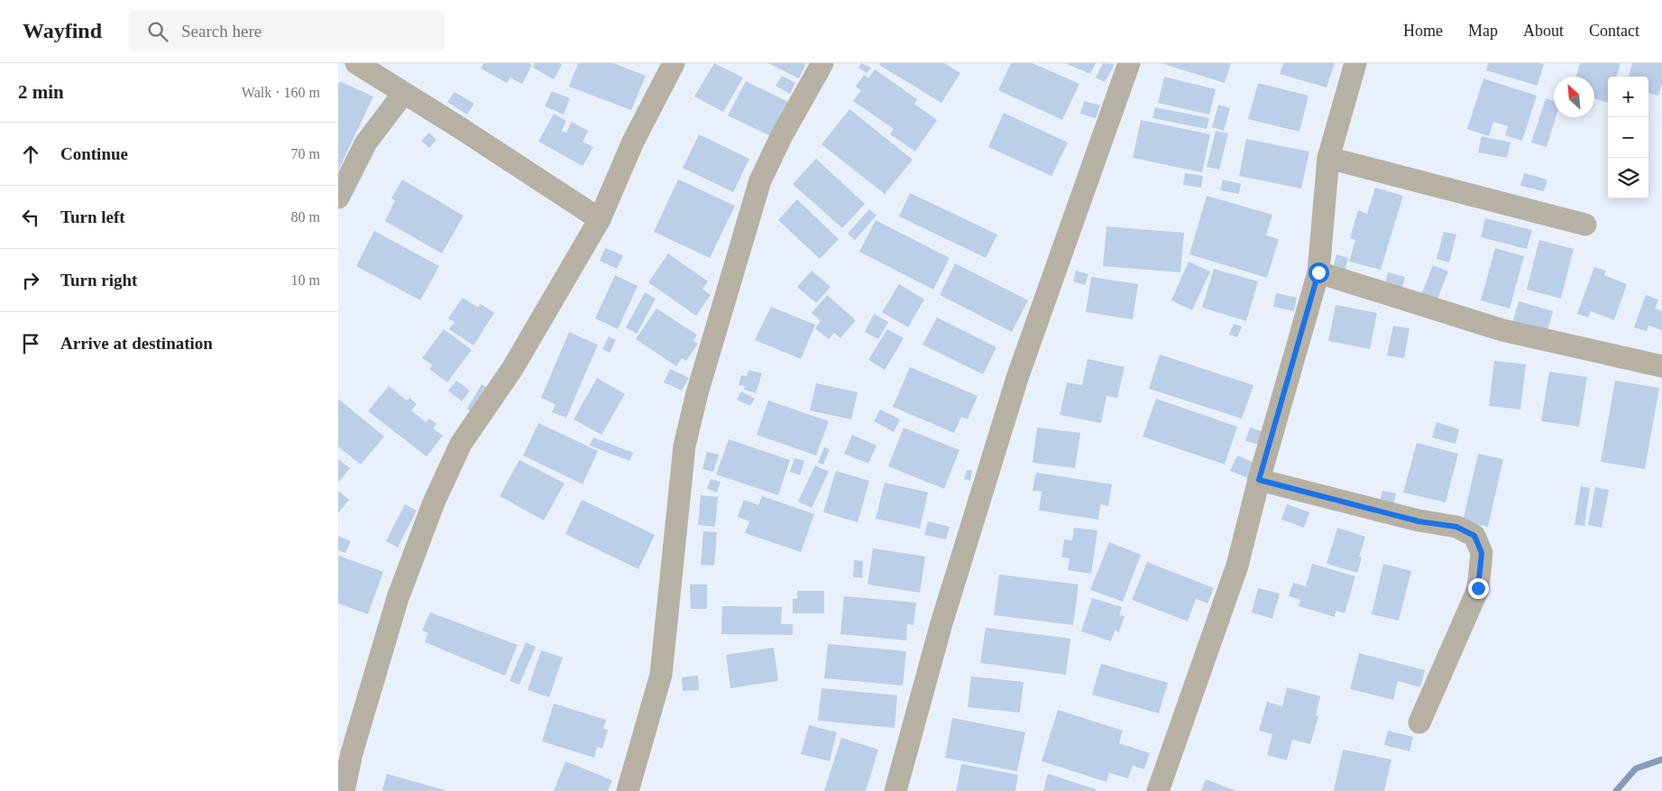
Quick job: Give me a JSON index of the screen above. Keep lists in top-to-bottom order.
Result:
{
  "north": "top left",
  "page": {
    "header": "Wayfind",
    "search": "Search here",
    "nav": [
      "Home",
      "Map",
      "About",
      "Contact"
    ],
    "heading": ["2 min", "Walk · 160 m"],
    "map_buttons": ["+", "−"],
    "list": [
      ["Continue", "70 m"],
      ["Turn left", "80 m"],
      ["Turn right", "10 m"],
      "Arrive at destination"
    ]
  }
}
